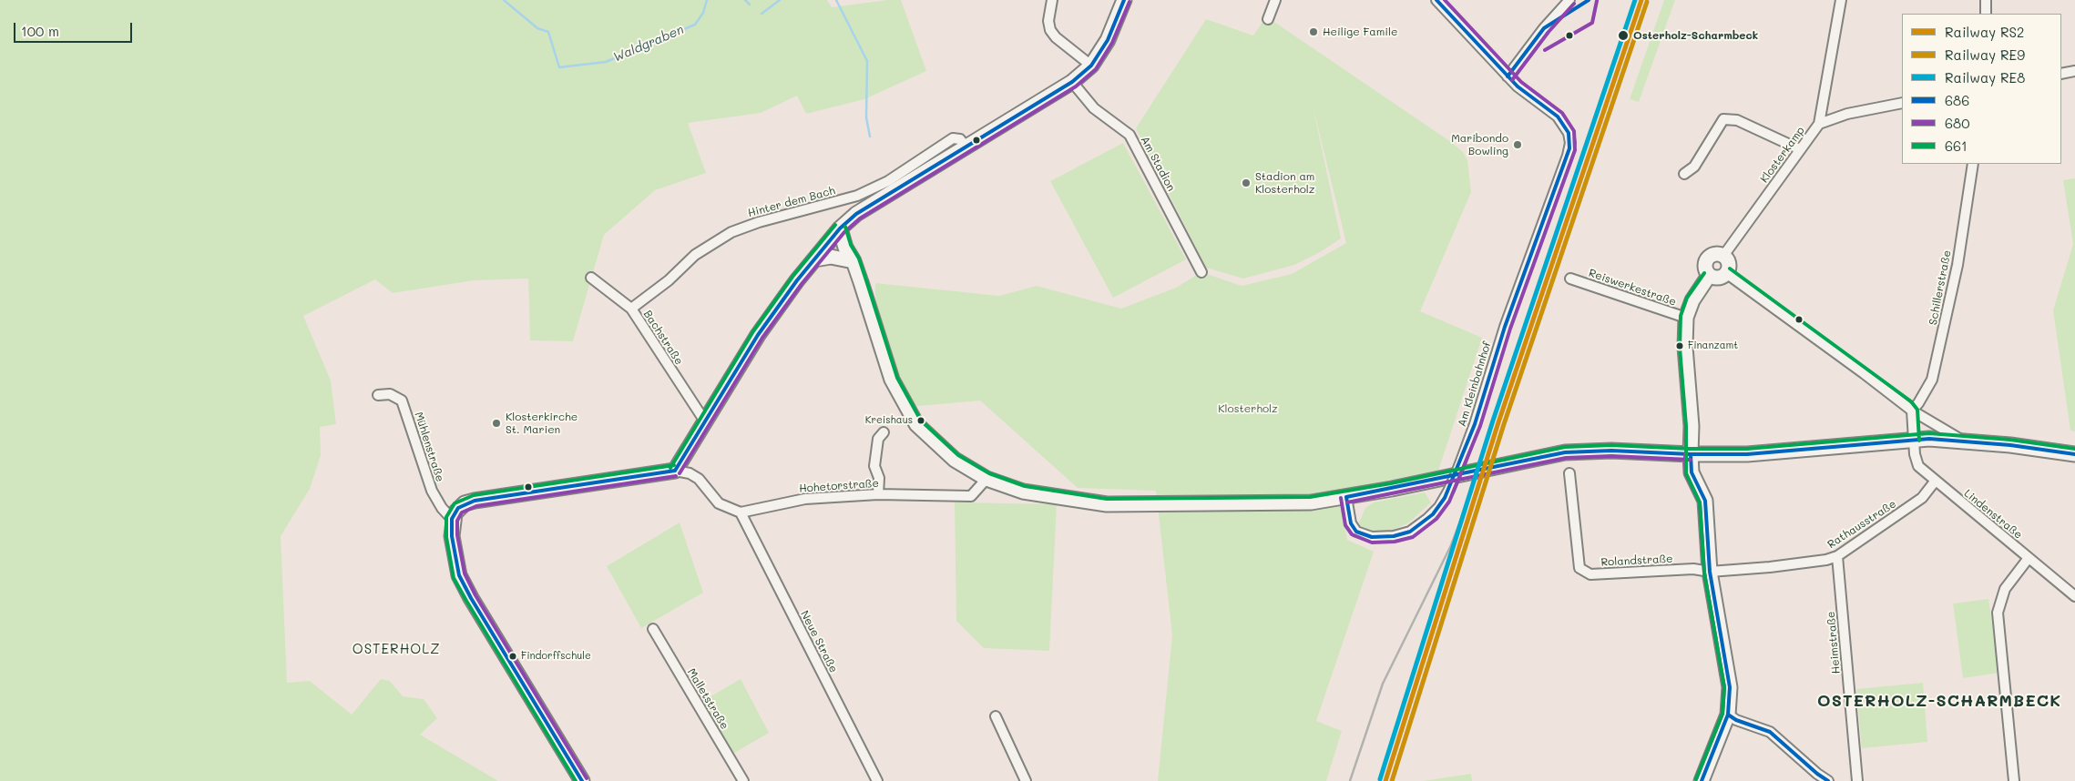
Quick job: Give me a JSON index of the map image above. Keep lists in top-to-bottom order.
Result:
{
  "streets": {
    "street": [
      "Klosterkamp",
      "Am Stadion",
      "Hinter dem Bach",
      "Reiswerkestraße",
      "Schillerstraße",
      "Bachstraße",
      "Am Kleinbahnhof",
      "Mühlenstraße",
      "Hohetorstraße",
      "Lindenstraße",
      "Rathausstraße",
      "Rolandstraße",
      "Neue Straße",
      "Heimstraße",
      "Malletstraße"
    ]
  },
  "crossings": [
    ["Hinter dem Bach", "Bachstraße"],
    ["Schillerstraße", "Lindenstraße"],
    ["Hohetorstraße", "Neue Straße"],
    ["Lindenstraße", "Rathausstraße"],
    ["Rathausstraße", "Rolandstraße"],
    ["Rathausstraße", "Heimstraße"]
  ],
  "districts": ["OSTERHOLZ", "OSTERHOLZ-SCHARMBECK"],
  "water": ["Waldgraben"],
  "parks": ["Klosterholz"],
  "places": [
    "Heilige Famile",
    "Osterholz-Scharmbeck",
    "Maribondo Bowling",
    "Stadion am Klosterholz",
    "Finanzamt",
    "Kreishaus",
    "Klosterkirche St. Marien",
    "Findorffschule"
  ],
  "lines": [
    "rail line RS2",
    "rail line RE8",
    "transit line 686",
    "transit line 680",
    "rail line RE9",
    "transit line 661"
  ],
  "legend": [
    "Railway RS2",
    "Railway RE9",
    "Railway RE8",
    "686",
    "680",
    "661"
  ],
  "scale_bar": "100 m"
}
